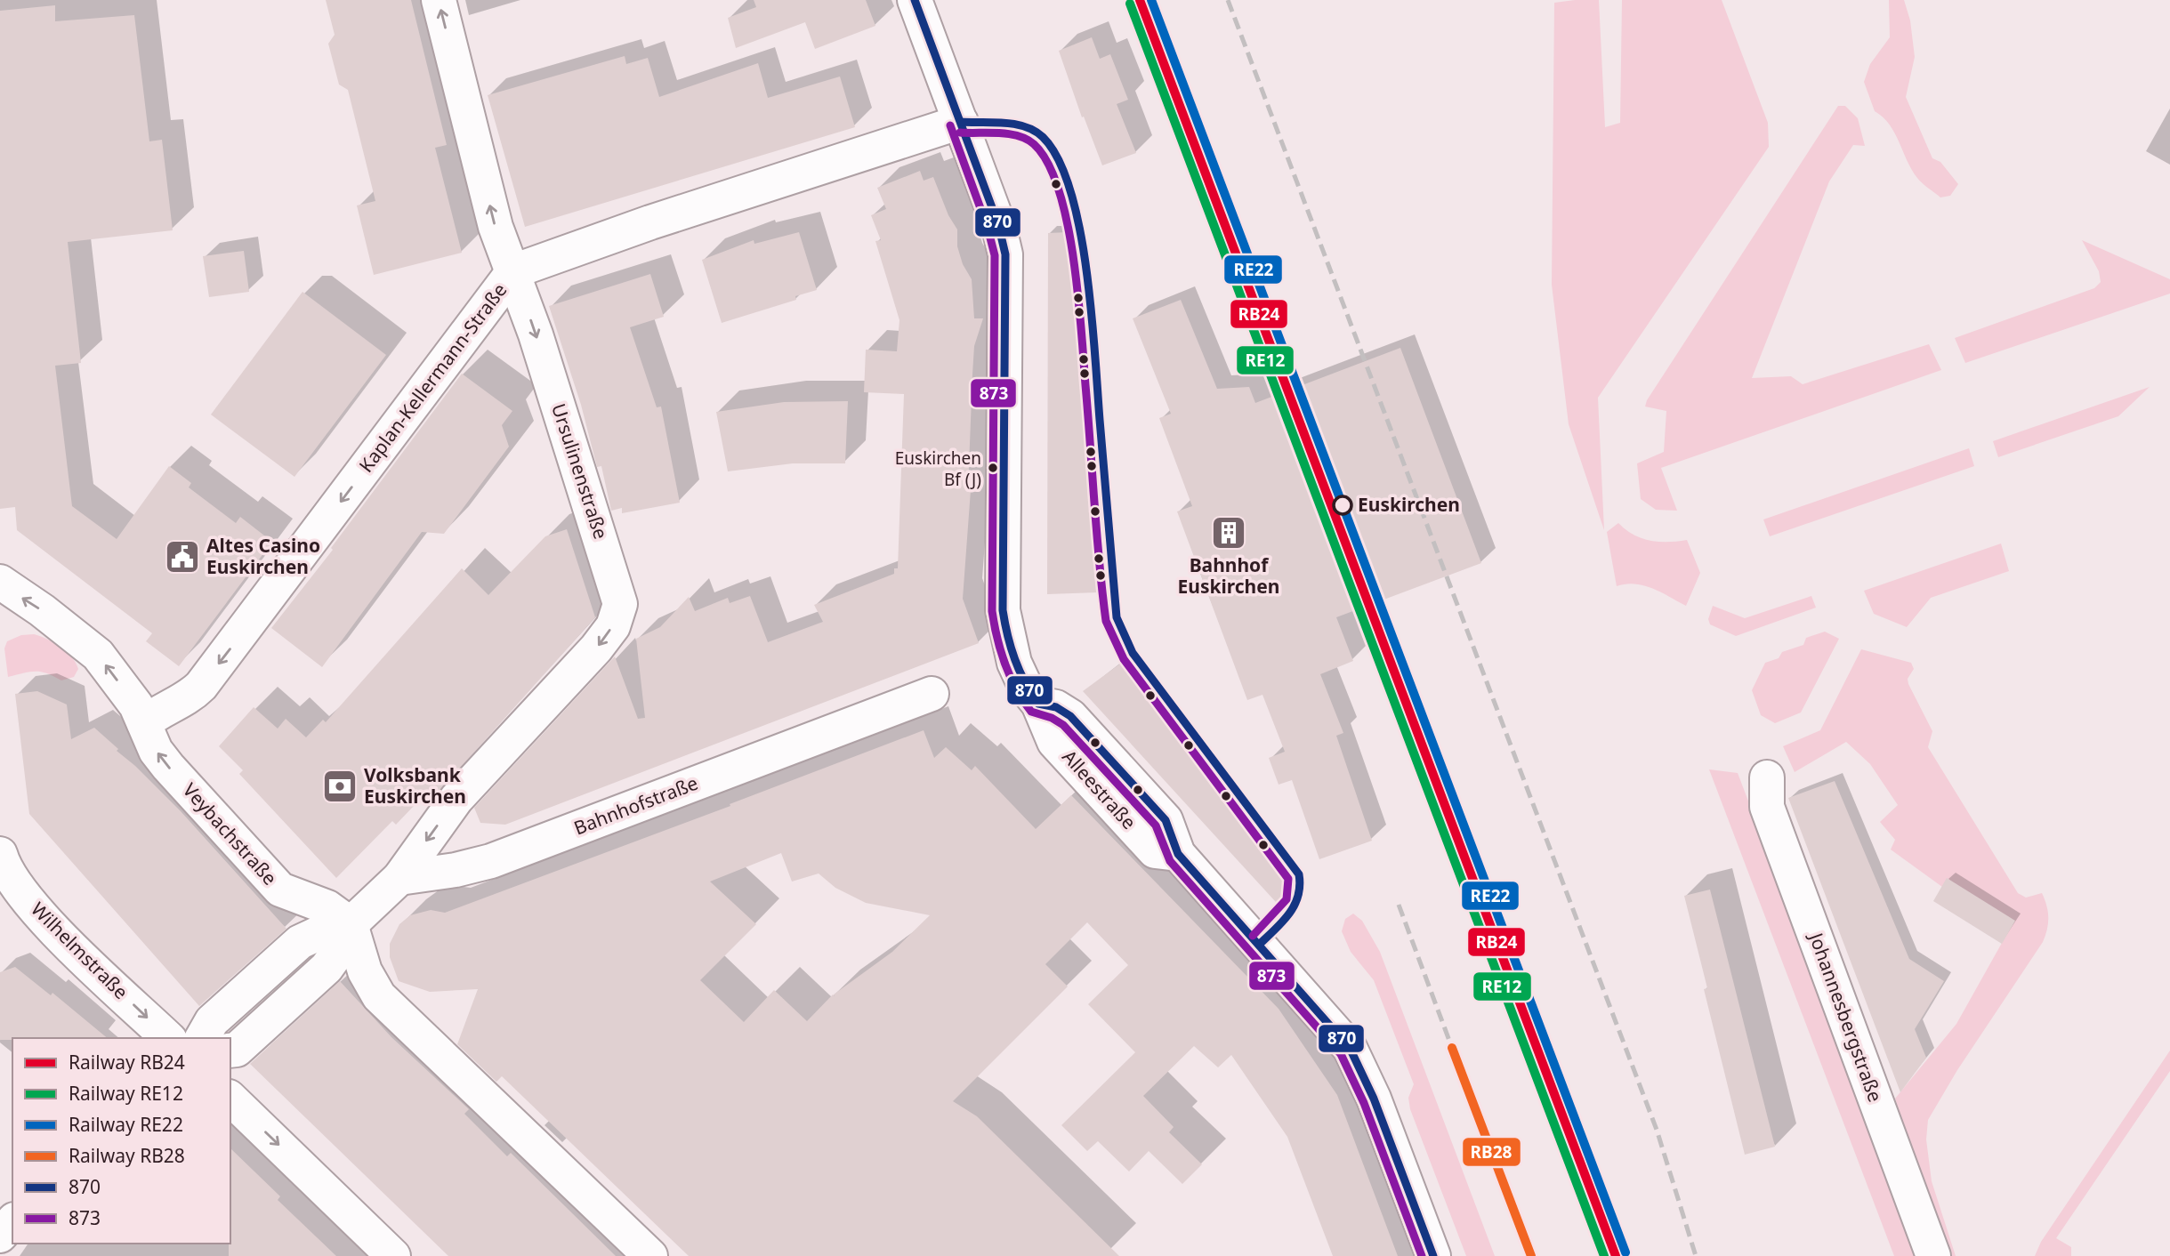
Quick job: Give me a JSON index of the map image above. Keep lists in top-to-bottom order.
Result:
{
  "streets": {
    "street": [
      "Kaplan-Kellermann-Straße",
      "Ursulinenstraße",
      "Alleestraße",
      "Bahnhofstraße",
      "Veybachstraße",
      "Wilhelmstraße",
      "Johannesbergstraße"
    ]
  },
  "crossings": [
    ["Kaplan-Kellermann-Straße", "Ursulinenstraße"],
    ["Kaplan-Kellermann-Straße", "Alleestraße"],
    ["Kaplan-Kellermann-Straße", "Veybachstraße"],
    ["Ursulinenstraße", "Bahnhofstraße"]
  ],
  "one_way": ["Kaplan-Kellermann-Straße", "Veybachstraße", "Wilhelmstraße"],
  "places": {
    "other": ["Euskirchen Bf (J)", "Euskirchen"],
    "building": ["Bahnhof Euskirchen"],
    "public building": ["Altes Casino Euskirchen"],
    "bank": ["Volksbank Euskirchen"]
  },
  "lines": [
    "rail line RB24",
    "rail line RE22",
    "transit line 870",
    "rail line RE12",
    "transit line 873",
    "rail line RB28"
  ],
  "legend": [
    "Railway RB24",
    "Railway RE12",
    "Railway RE22",
    "Railway RB28",
    "870",
    "873"
  ]
}
